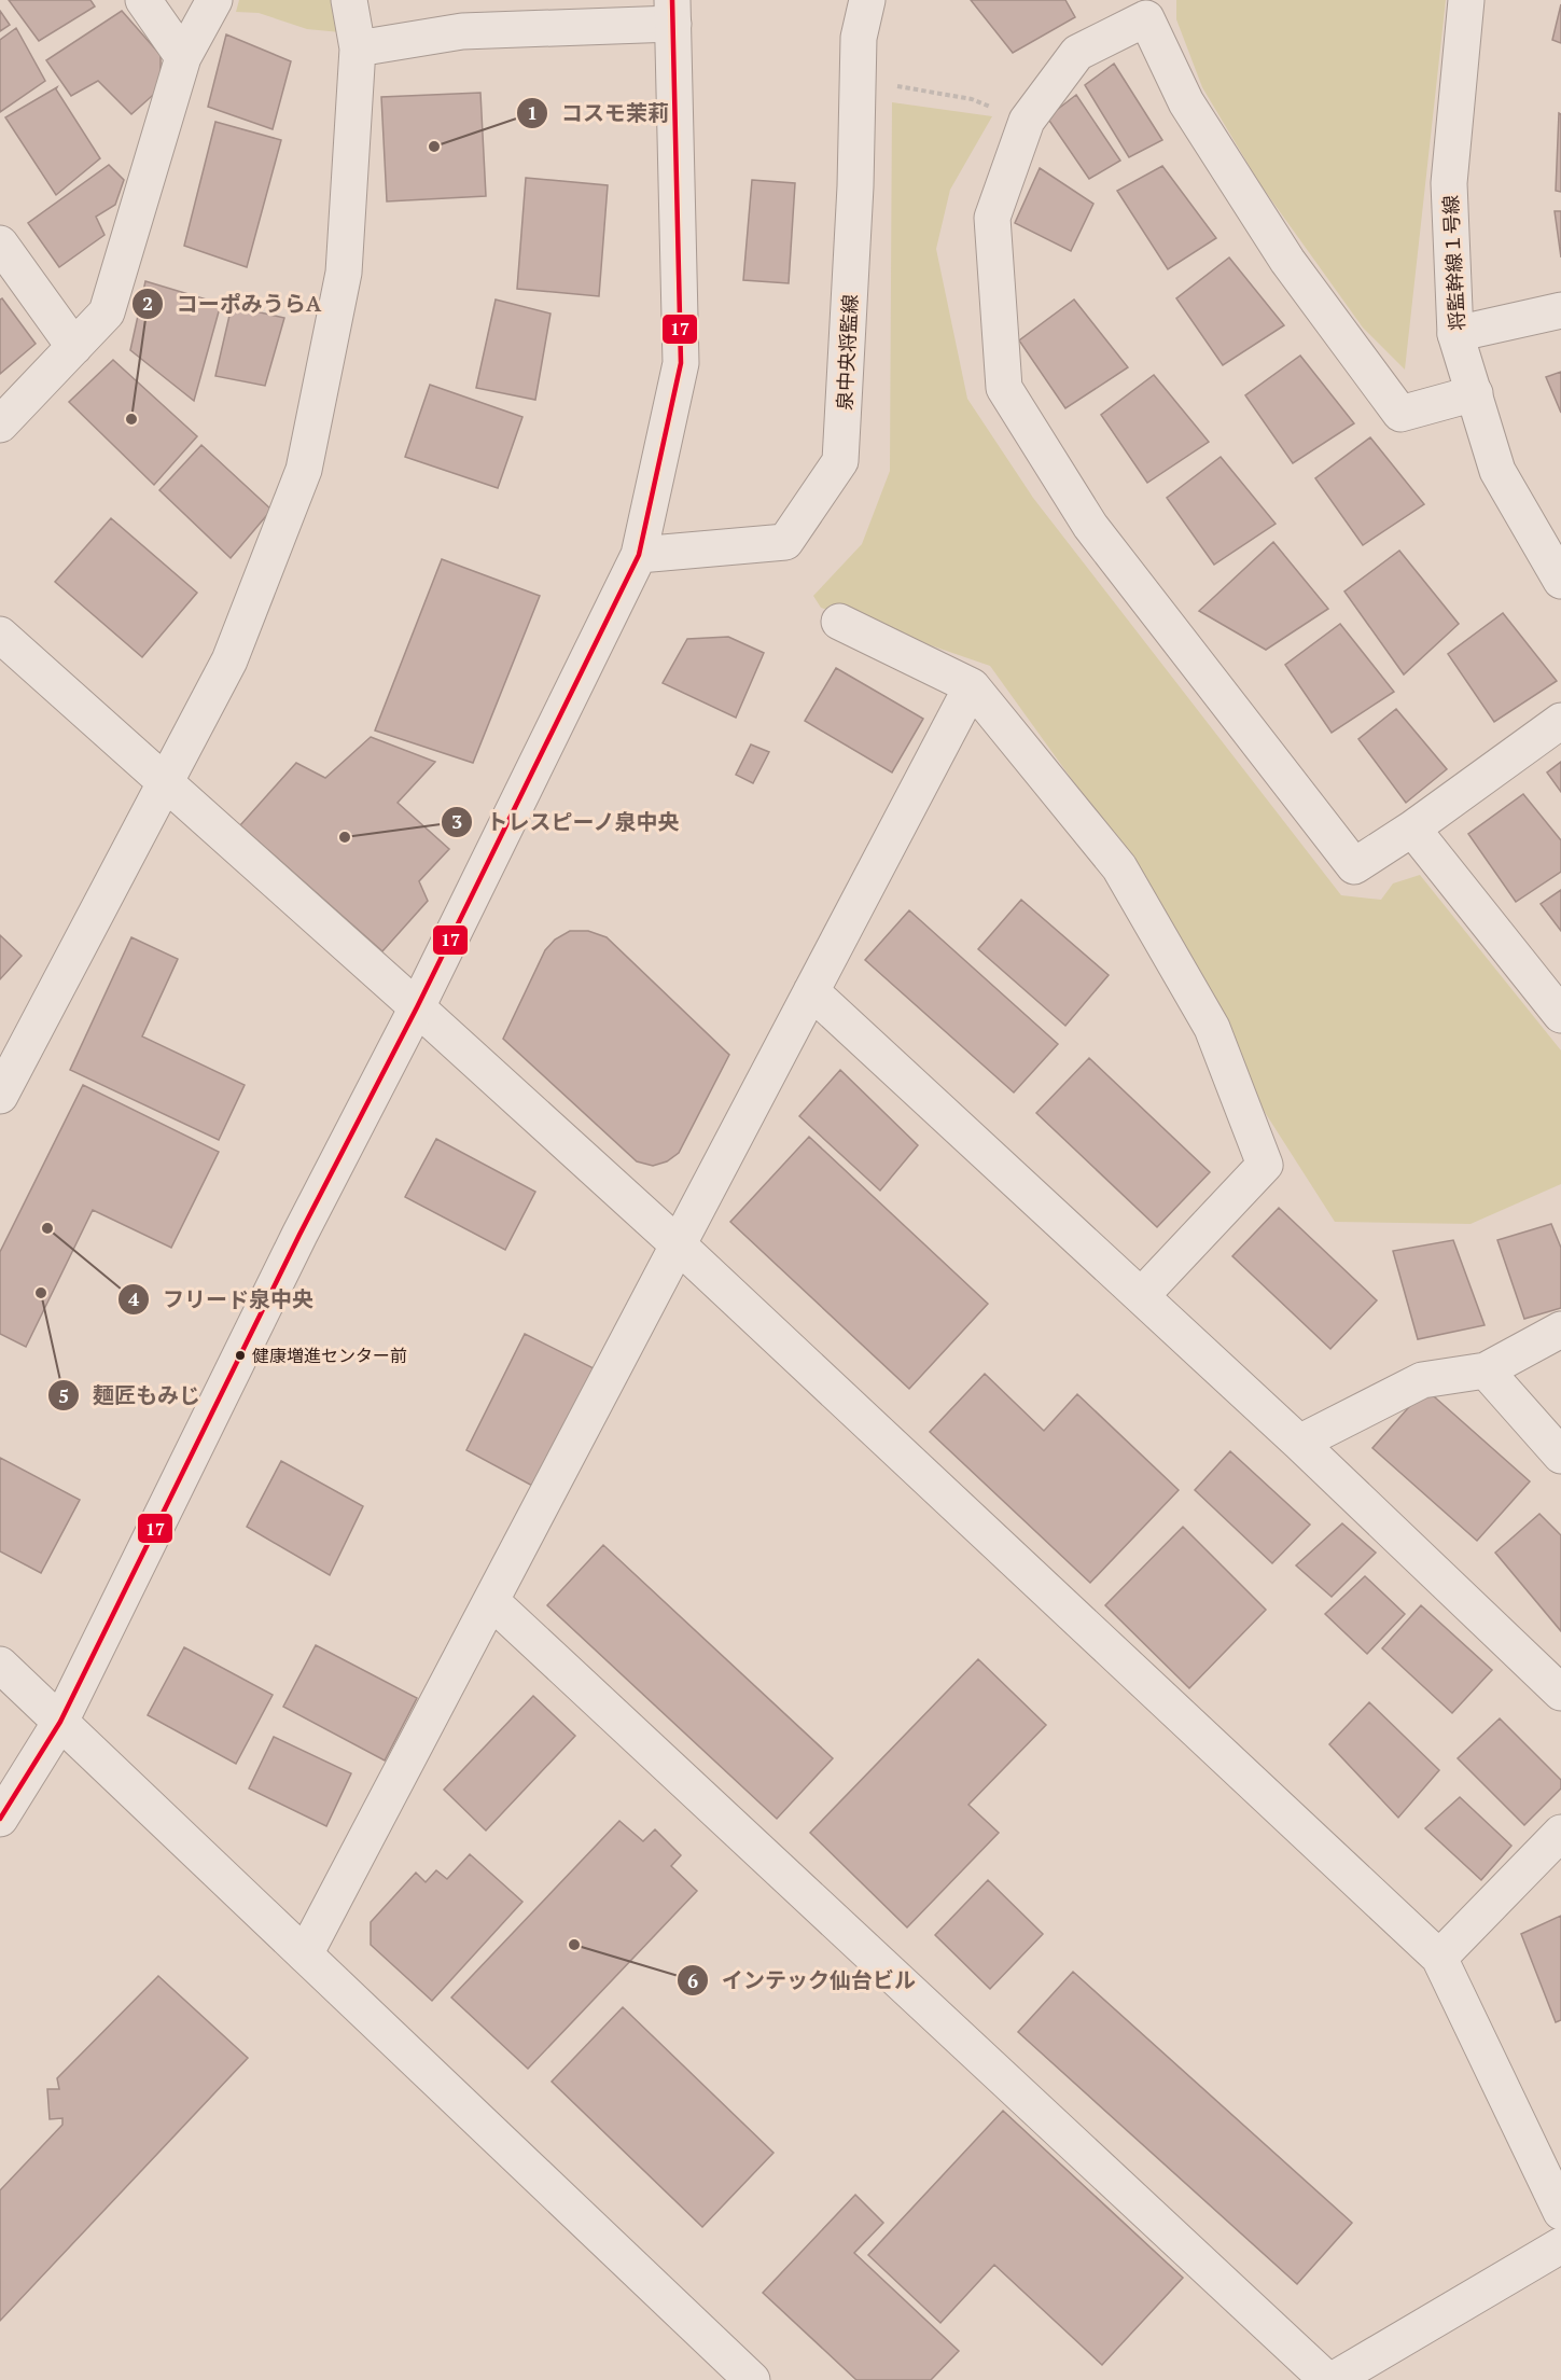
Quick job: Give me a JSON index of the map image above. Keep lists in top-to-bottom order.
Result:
{
  "streets": {
    "street": ["将監幹線１号線", "泉中央将監線"]
  },
  "places": [
    "コスモ茉莉",
    "コーポみうらA",
    "トレスピーノ泉中央",
    "フリード泉中央",
    "麺匠もみじ",
    "健康増進センター前",
    "インテック仙台ビル"
  ],
  "lines": ["transit line 17"]
}
